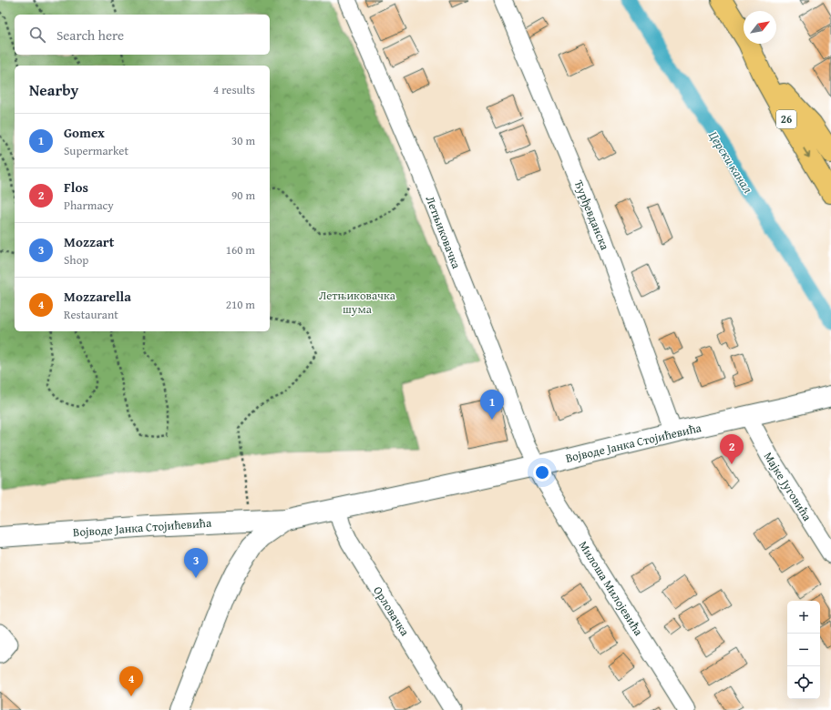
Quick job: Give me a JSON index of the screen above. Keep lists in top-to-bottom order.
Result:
{
  "streets": {
    "main road": ["26"],
    "street": [
      "Ђурђевданска",
      "Летњиковачка",
      "Војводе Јанка Стојићевића",
      "Мајке Југовића",
      "Милоша Милојевића",
      "Орловачка"
    ]
  },
  "crossings": [
    ["Ђурђевданска", "Војводе Јанка Стојићевића"],
    ["Летњиковачка", "Војводе Јанка Стојићевића"],
    ["Летњиковачка", "Милоша Милојевића"],
    ["Војводе Јанка Стојићевића", "Мајке Југовића"],
    ["Војводе Јанка Стојићевића", "Милоша Милојевића"],
    ["Војводе Јанка Стојићевића", "Орловачка"]
  ],
  "water": ["Церски канал"],
  "parks": ["Летњиковачка шума"],
  "north": "top right",
  "page": {
    "search": "Search here",
    "heading": ["Nearby", "4 results"],
    "list": [
      {
        "mark": "1",
        "name": "Gomex",
        "note": "Supermarket",
        "value": "30 m"
      },
      {
        "mark": "2",
        "name": "Flos",
        "note": "Pharmacy",
        "value": "90 m"
      },
      {
        "mark": "3",
        "name": "Mozzart",
        "note": "Shop",
        "value": "160 m"
      },
      {
        "mark": "4",
        "name": "Mozzarella",
        "note": "Restaurant",
        "value": "210 m"
      }
    ],
    "pins": [
      "1",
      "2",
      "3",
      "4"
    ],
    "map_buttons": ["+", "−"]
  }
}
